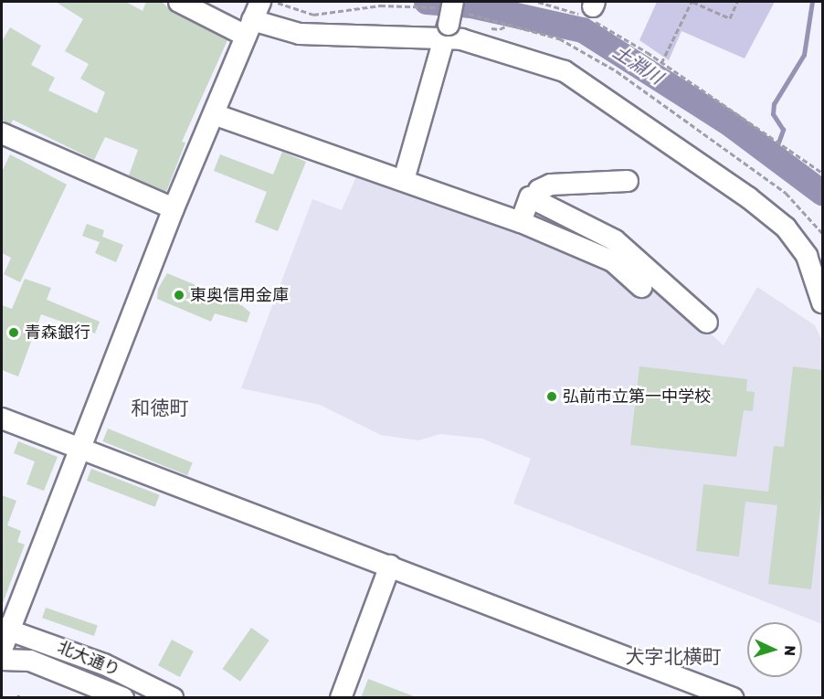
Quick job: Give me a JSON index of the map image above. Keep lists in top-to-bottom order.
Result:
{
  "streets": {
    "street": ["北大通り"]
  },
  "districts": ["和徳町", "大字北横町"],
  "water": ["土淵川"],
  "places": ["東奥信用金庫", "青森銀行", "弘前市立第一中学校"],
  "north": "right"
}
